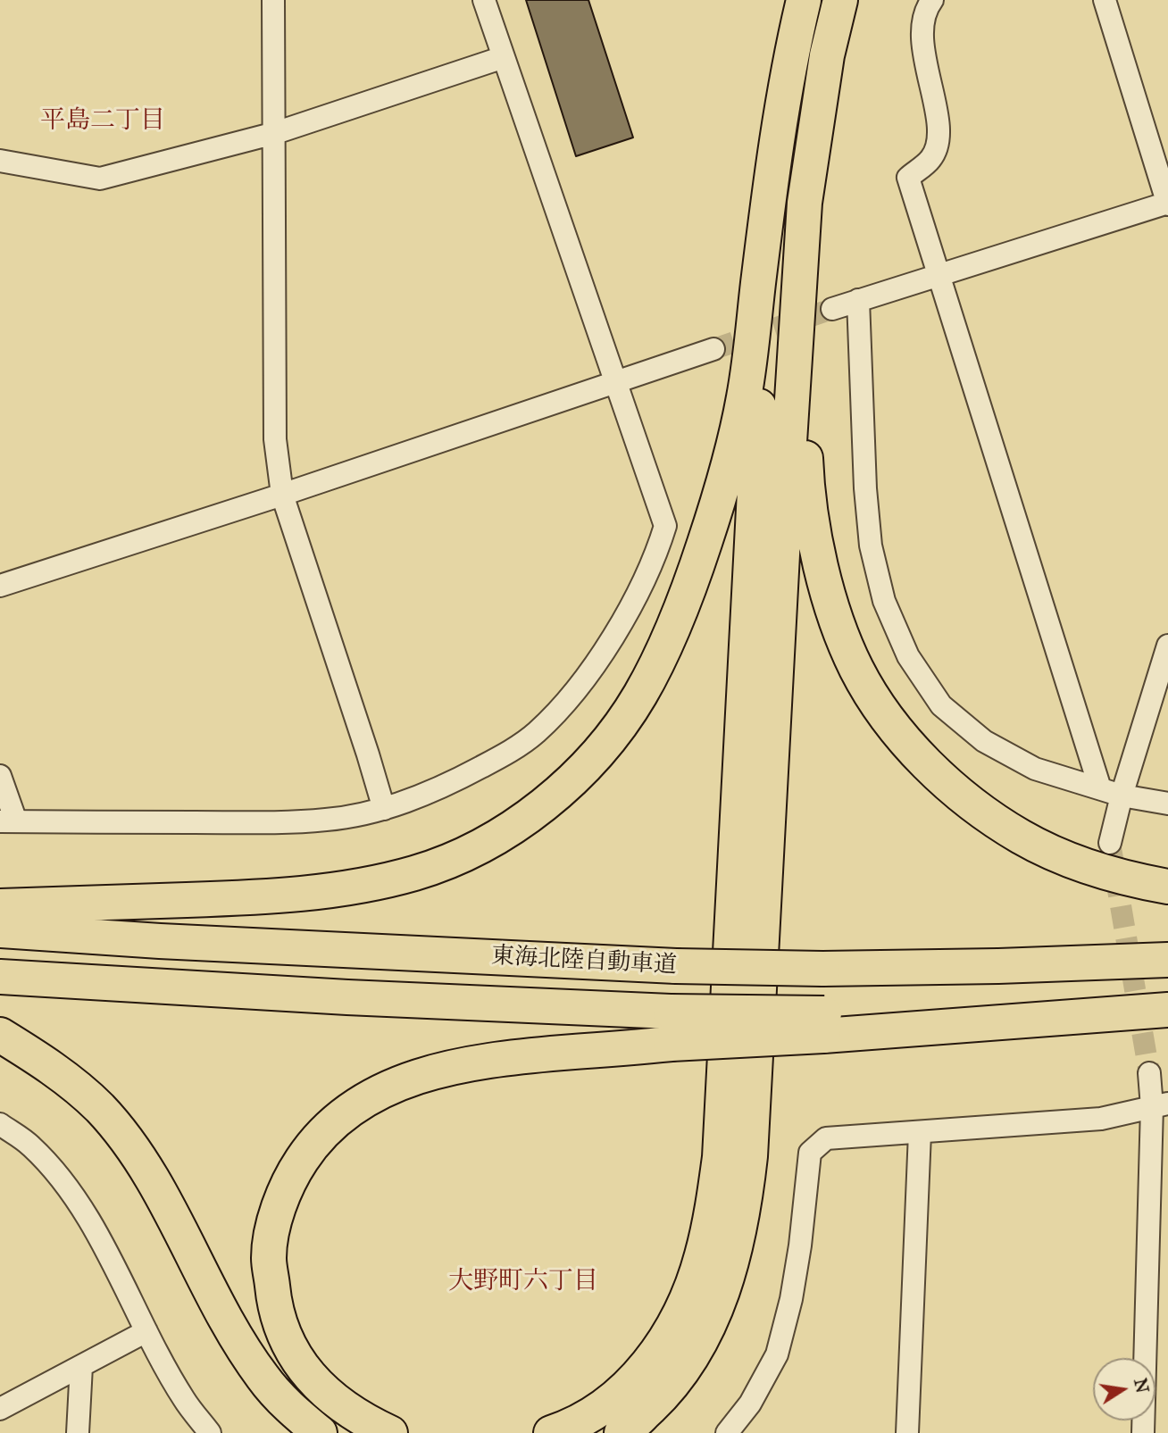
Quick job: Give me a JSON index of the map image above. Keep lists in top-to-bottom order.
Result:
{
  "streets": {
    "highway": ["東海北陸自動車道"]
  },
  "districts": ["平島二丁目", "大野町六丁目"],
  "north": "right"
}
